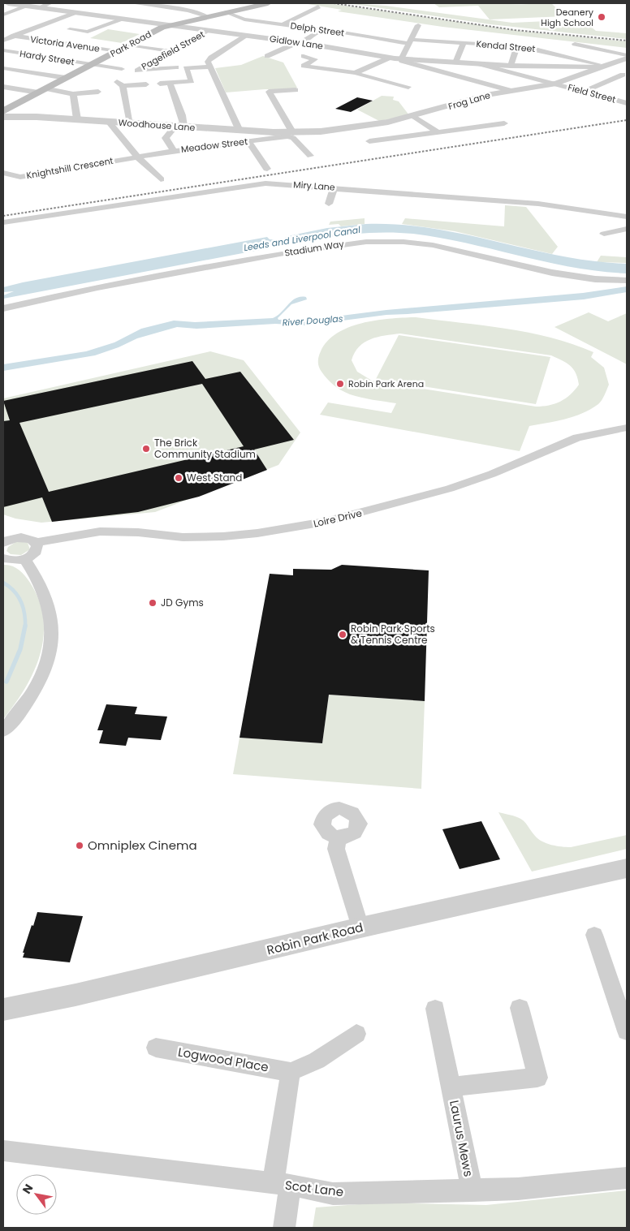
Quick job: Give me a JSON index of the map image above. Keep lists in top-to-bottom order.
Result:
{
  "streets": {
    "main road": ["Park Road"],
    "street": [
      "Delph Street",
      "Gidlow Lane",
      "Victoria Avenue",
      "Kendal Street",
      "Pagefield Street",
      "Hardy Street",
      "Field Street",
      "Frog Lane",
      "Woodhouse Lane",
      "Meadow Street",
      "Knightshill Crescent",
      "Miry Lane",
      "Stadium Way",
      "Loire Drive",
      "Robin Park Road",
      "Logwood Place",
      "Laurus Mews",
      "Scot Lane"
    ]
  },
  "crossings": [
    ["Delph Street", "Park Road"],
    ["Delph Street", "Kendal Street"],
    ["Gidlow Lane", "Park Road"],
    ["Gidlow Lane", "Kendal Street"],
    ["Gidlow Lane", "Pagefield Street"],
    ["Gidlow Lane", "Field Street"],
    ["Gidlow Lane", "Frog Lane"],
    ["Victoria Avenue", "Park Road"],
    ["Park Road", "Hardy Street"],
    ["Kendal Street", "Frog Lane"],
    ["Field Street", "Frog Lane"],
    ["Frog Lane", "Woodhouse Lane"],
    ["Woodhouse Lane", "Meadow Street"],
    ["Meadow Street", "Knightshill Crescent"],
    ["Laurus Mews", "Scot Lane"]
  ],
  "water": ["Leeds and Liverpool Canal", "River Douglas"],
  "places": [
    "Deanery High School",
    "Robin Park Arena",
    "The Brick Community Stadium",
    "West Stand",
    "JD Gyms",
    "Robin Park Sports & Tennis Centre",
    "Omniplex Cinema"
  ],
  "north": "top left"
}
